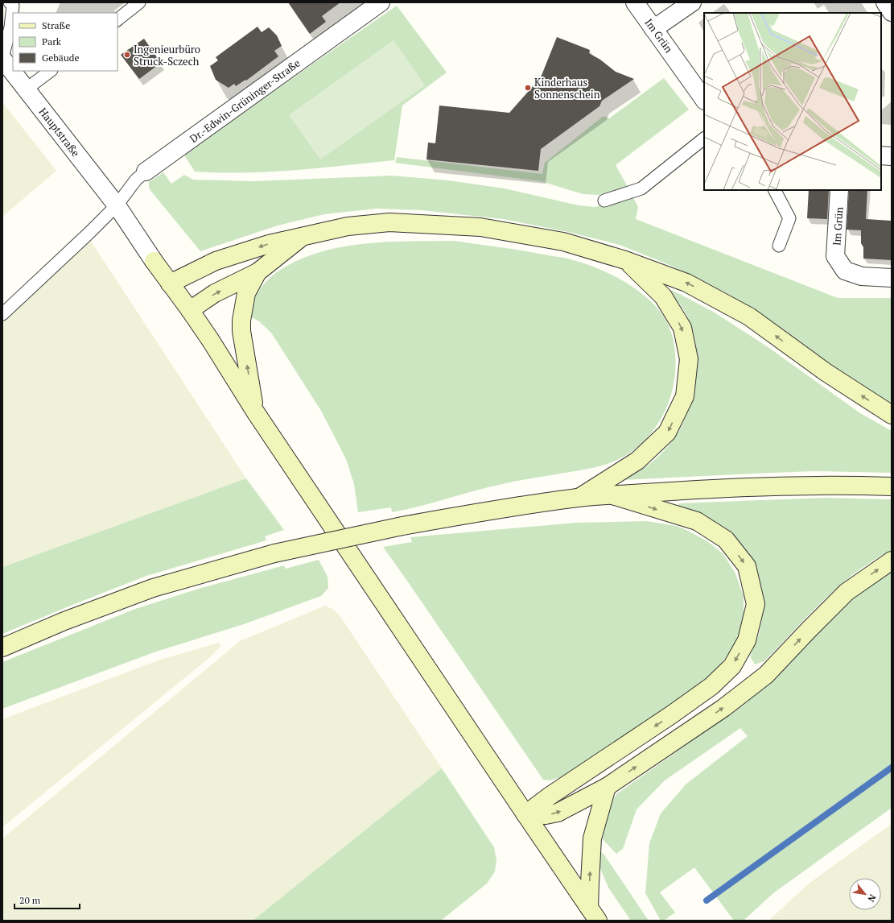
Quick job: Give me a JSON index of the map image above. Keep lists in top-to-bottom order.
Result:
{
  "streets": {
    "street": ["Im Grün", "Dr.-Edwin-Grüninger-Straße", "Hauptstraße"]
  },
  "crossings": [
    ["Dr.-Edwin-Grüninger-Straße", "Hauptstraße"]
  ],
  "places": ["Ingenieurbüro Struck-Sczech", "Kinderhaus Sonnenschein"],
  "legend": ["Straße", "Park", "Gebäude"],
  "scale_bar": "20 m",
  "north": "bottom right"
}
